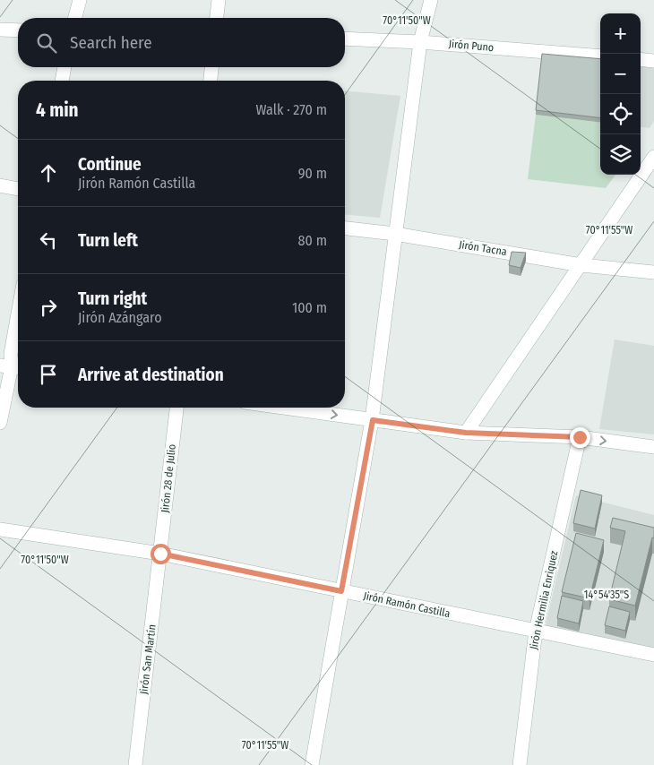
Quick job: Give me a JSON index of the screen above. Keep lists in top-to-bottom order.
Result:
{
  "streets": {
    "street": [
      "Jirón Puno",
      "Jirón Tacna",
      "Jirón 28 de Julio",
      "Jirón Hermilia Enriquez",
      "Jirón Ramón Castilla",
      "Jirón San Martín"
    ]
  },
  "crossings": [
    ["Jirón 28 de Julio", "Jirón Ramón Castilla"],
    ["Jirón 28 de Julio", "Jirón San Martín"],
    ["Jirón Hermilia Enriquez", "Jirón Ramón Castilla"],
    ["Jirón Ramón Castilla", "Jirón San Martín"]
  ],
  "page": {
    "map_buttons": ["+", "−"],
    "search": "Search here",
    "heading": ["4 min", "Walk · 270 m"],
    "list": [
      ["Continue", "Jirón Ramón Castilla", "90 m"],
      ["Turn left", "80 m"],
      ["Turn right", "Jirón Azángaro", "100 m"],
      "Arrive at destination"
    ]
  },
  "coordinates": ["70°11'50\"W", "70°11'55\"W", "14°54'35\"S"]
}
